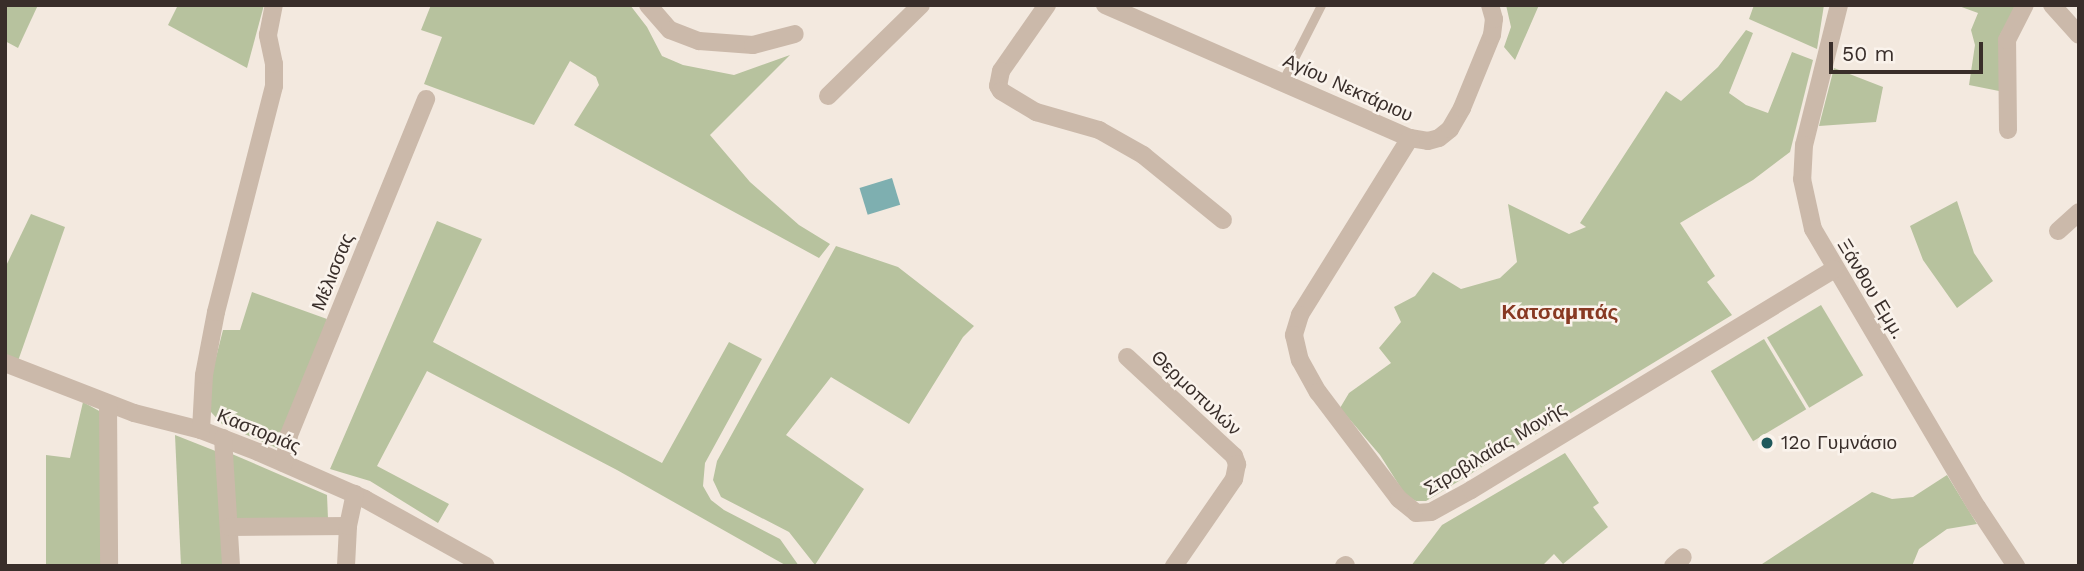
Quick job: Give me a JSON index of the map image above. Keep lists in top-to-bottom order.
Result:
{
  "streets": {
    "street": [
      "Αγίου Νεκτάριου",
      "Μέλισσας",
      "Ξάνθου Εμμ.",
      "Θερμοπυλών",
      "Καστοριάς",
      "Στροβιλαίας Μονής"
    ]
  },
  "crossings": [
    ["Αγίου Νεκτάριου", "Στροβιλαίας Μονής"],
    ["Μέλισσας", "Καστοριάς"],
    ["Ξάνθου Εμμ.", "Στροβιλαίας Μονής"]
  ],
  "districts": ["Κατσαμπάς"],
  "places": ["12o Γυμνάσιο"],
  "scale_bar": "50 m"
}
